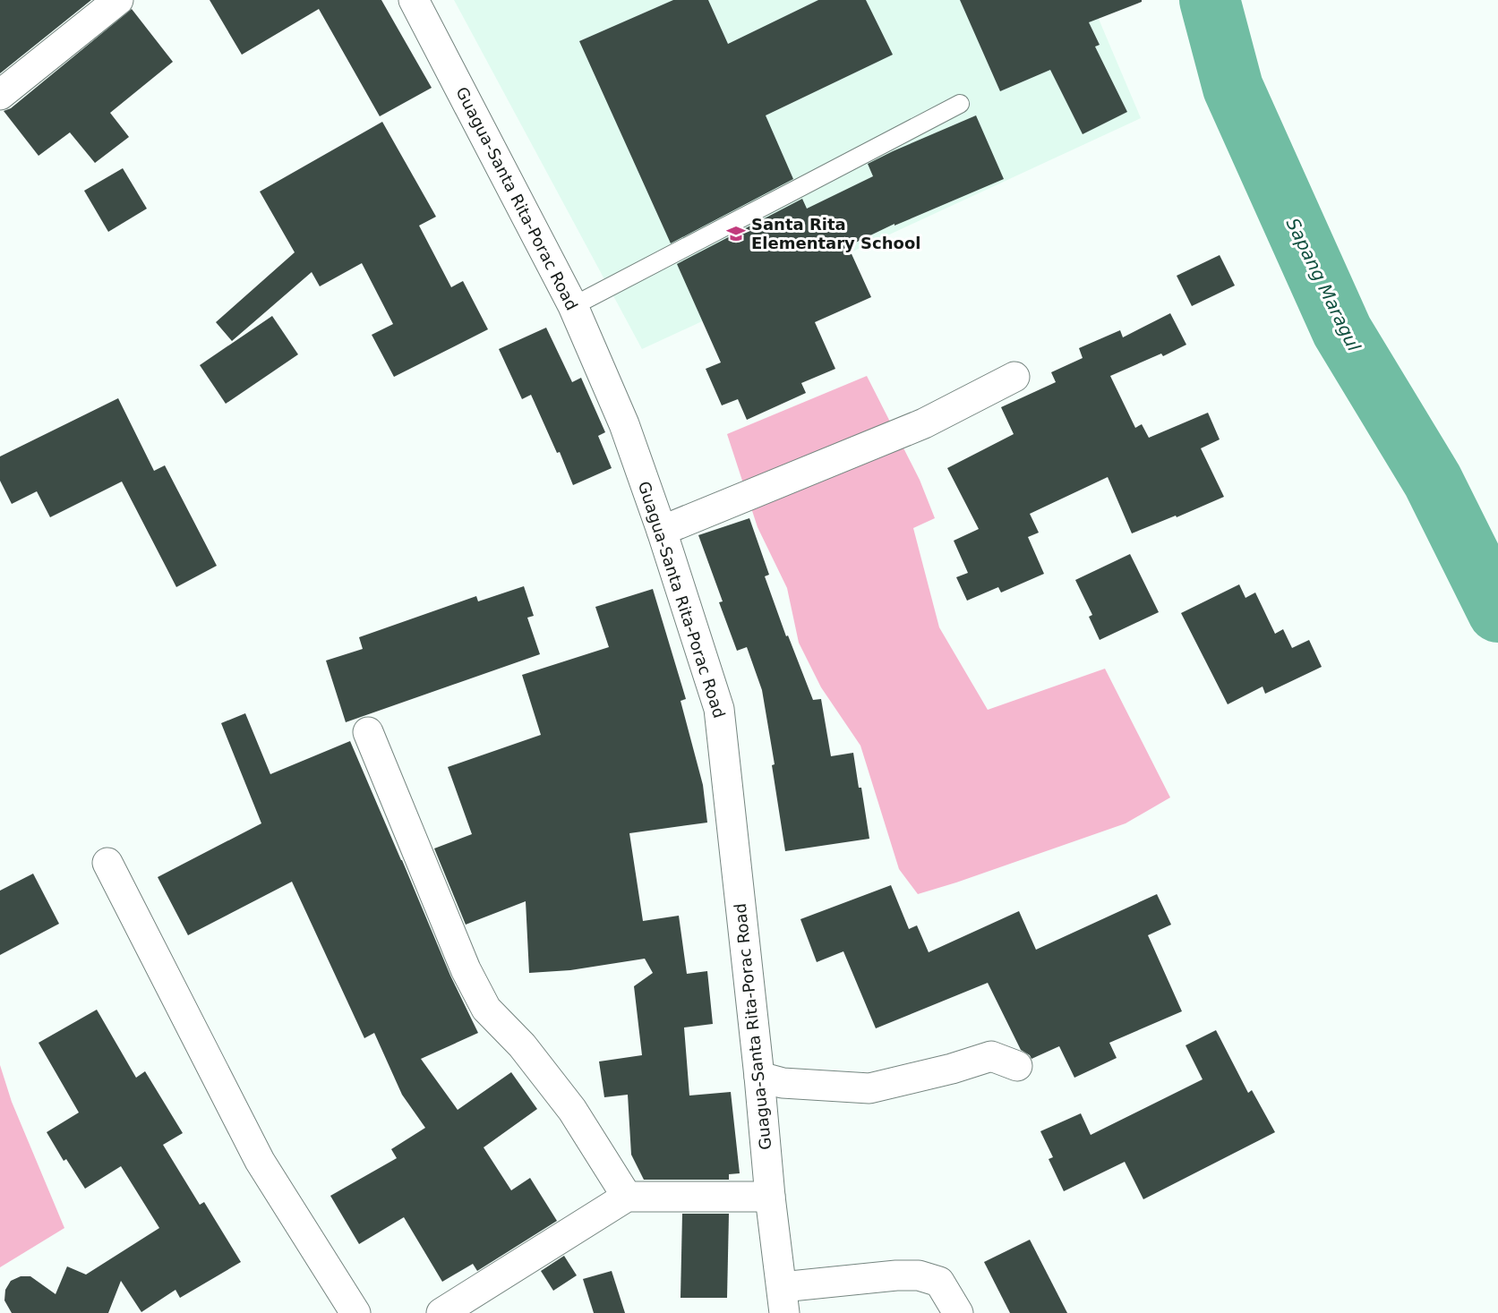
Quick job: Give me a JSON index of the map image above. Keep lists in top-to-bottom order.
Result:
{
  "streets": {
    "street": ["Guagua-Santa Rita-Porac Road"]
  },
  "water": ["Sapang Maragul"],
  "places": {
    "school or university": ["Santa Rita Elementary School"]
  }
}
